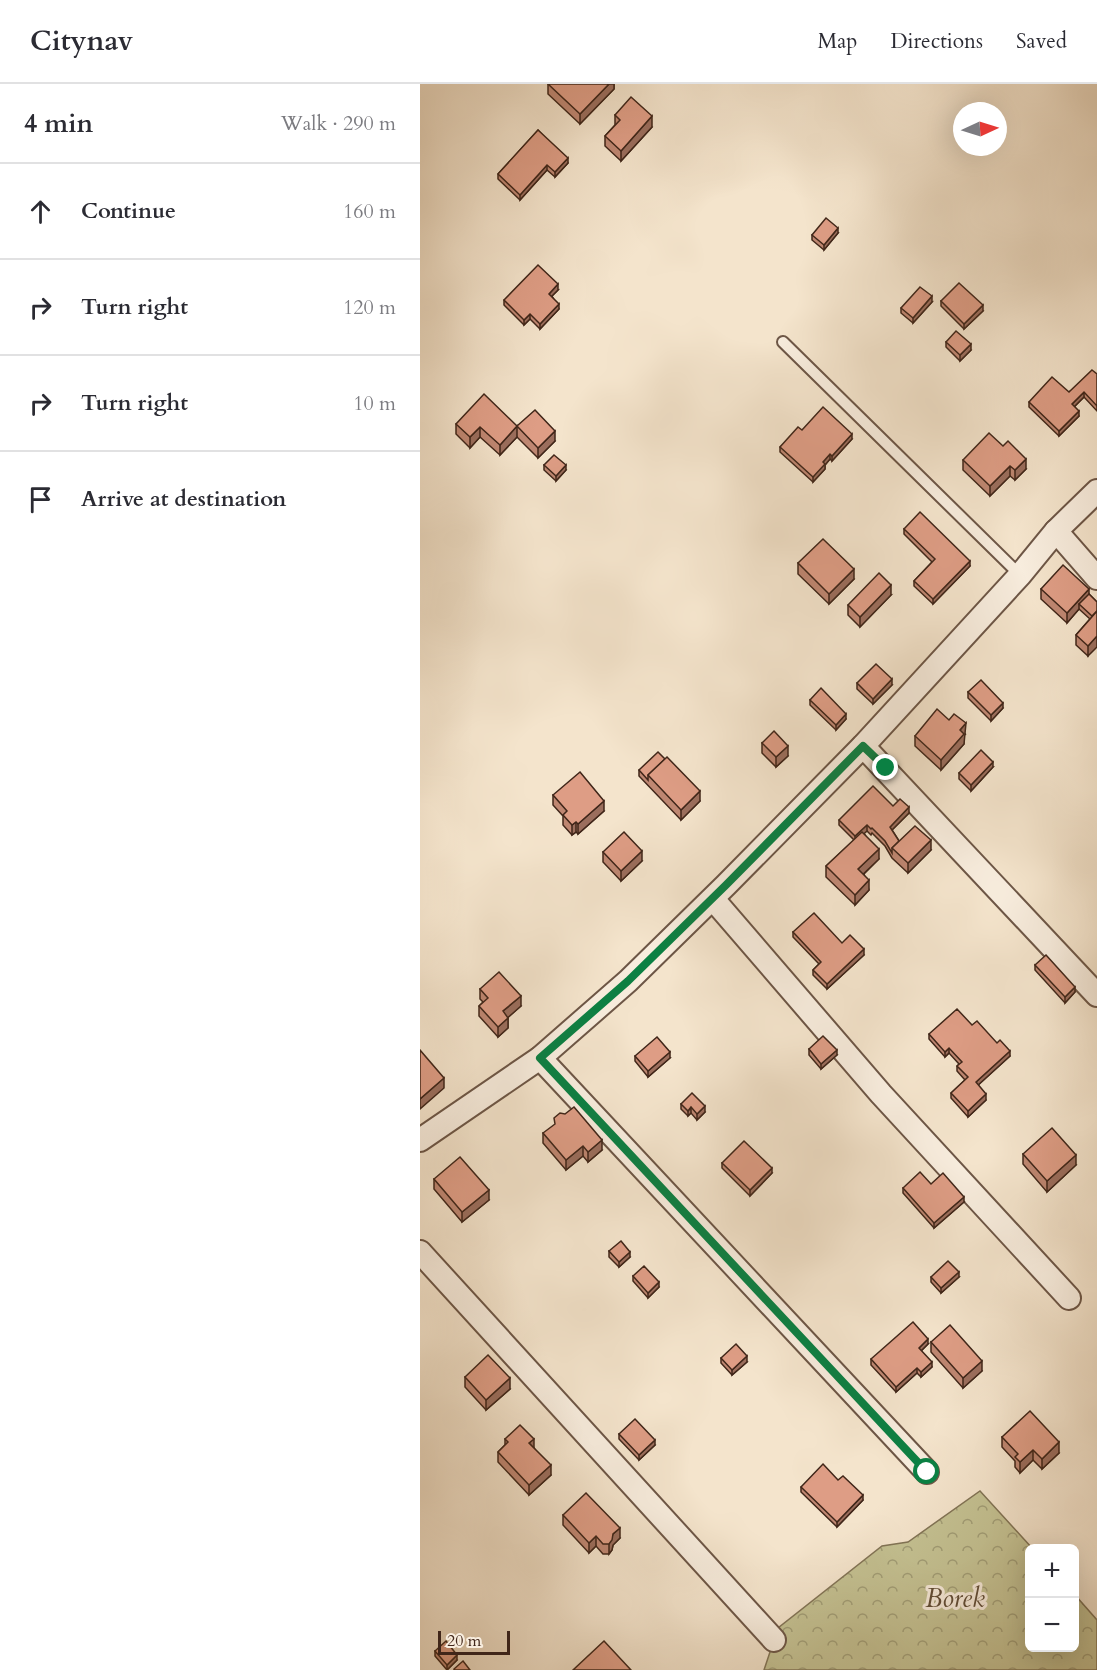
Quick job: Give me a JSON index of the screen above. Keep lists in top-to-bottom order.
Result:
{
  "parks": ["Borek"],
  "scale_bar": "20 m",
  "north": "right",
  "page": {
    "header": "Citynav",
    "nav": ["Map", "Directions", "Saved"],
    "heading": ["4 min", "Walk · 290 m"],
    "list": [
      ["Continue", "160 m"],
      ["Turn right", "120 m"],
      ["Turn right", "10 m"],
      "Arrive at destination"
    ],
    "map_buttons": ["+", "−"],
    "scale": "20 m"
  }
}
